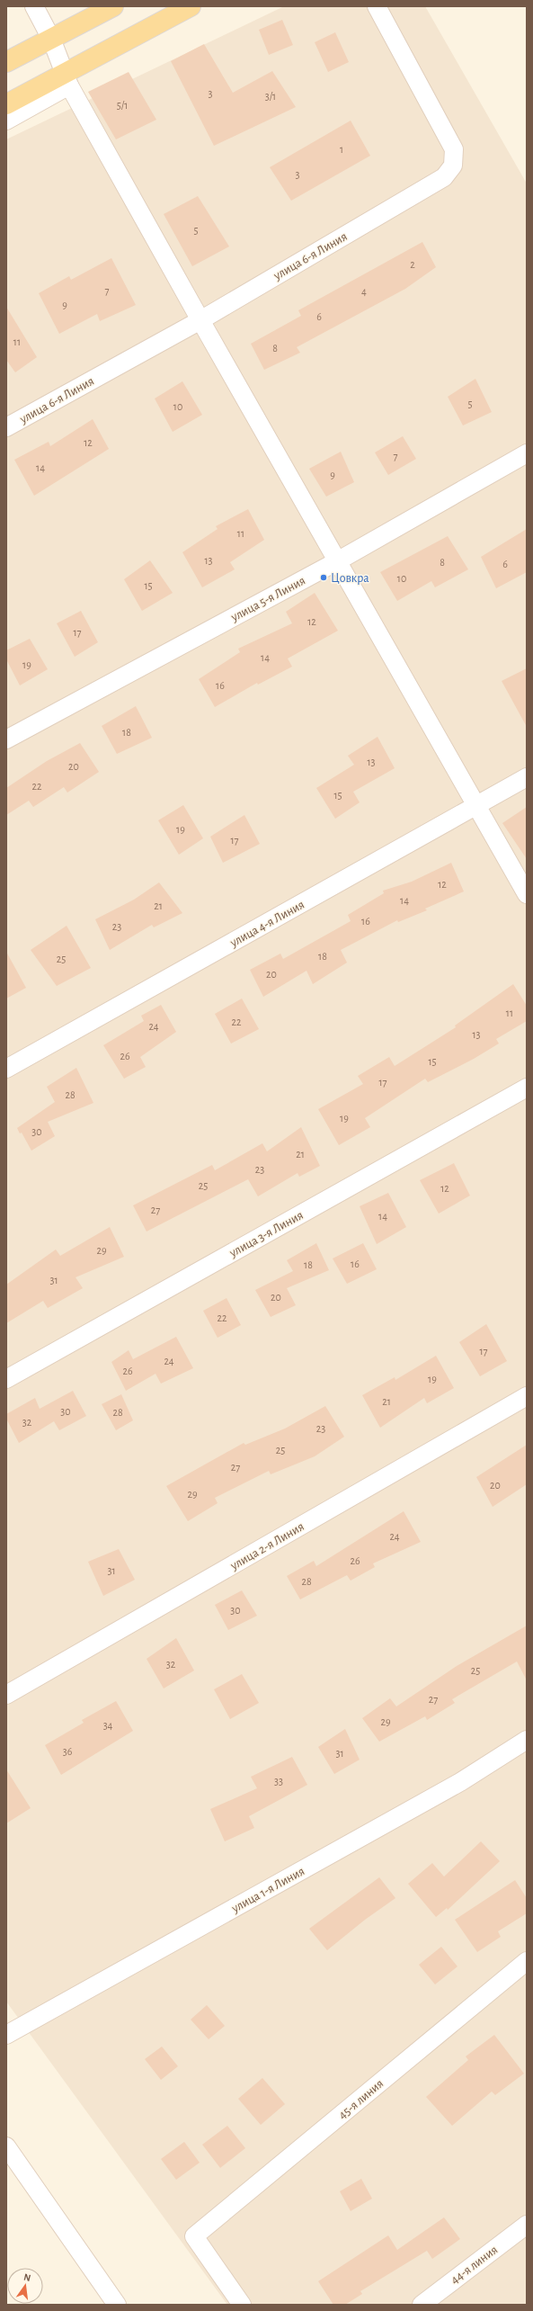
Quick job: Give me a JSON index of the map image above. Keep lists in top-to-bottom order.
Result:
{
  "streets": {
    "street": [
      "улица 6-я Линия",
      "улица 5-я Линия",
      "улица 4-я Линия",
      "улица 3-я Линия",
      "улица 2-я Линия",
      "улица 1-я Линия",
      "45-я линия",
      "44-я линия"
    ]
  },
  "places": ["Цовкра"],
  "house_numbers": [
    "3",
    "3/1",
    "5/1",
    "1",
    "3",
    "5",
    "2",
    "7",
    "4",
    "9",
    "6",
    "11",
    "8",
    "5",
    "10",
    "12",
    "7",
    "14",
    "9",
    "11",
    "13",
    "8",
    "6",
    "10",
    "15",
    "12",
    "17",
    "14",
    "19",
    "16",
    "18",
    "13",
    "20",
    "22",
    "15",
    "19",
    "17",
    "12",
    "14",
    "21",
    "16",
    "23",
    "18",
    "25",
    "20",
    "11",
    "22",
    "24",
    "13",
    "26",
    "15",
    "17",
    "28",
    "19",
    "30",
    "21",
    "23",
    "25",
    "12",
    "27",
    "14",
    "29",
    "16",
    "18",
    "31",
    "20",
    "22",
    "17",
    "24",
    "26",
    "19",
    "21",
    "30",
    "28",
    "32",
    "23",
    "25",
    "27",
    "20",
    "29",
    "24",
    "26",
    "31",
    "28",
    "30",
    "32",
    "25",
    "27",
    "29",
    "34",
    "36",
    "31",
    "33"
  ],
  "north": "top"
}
